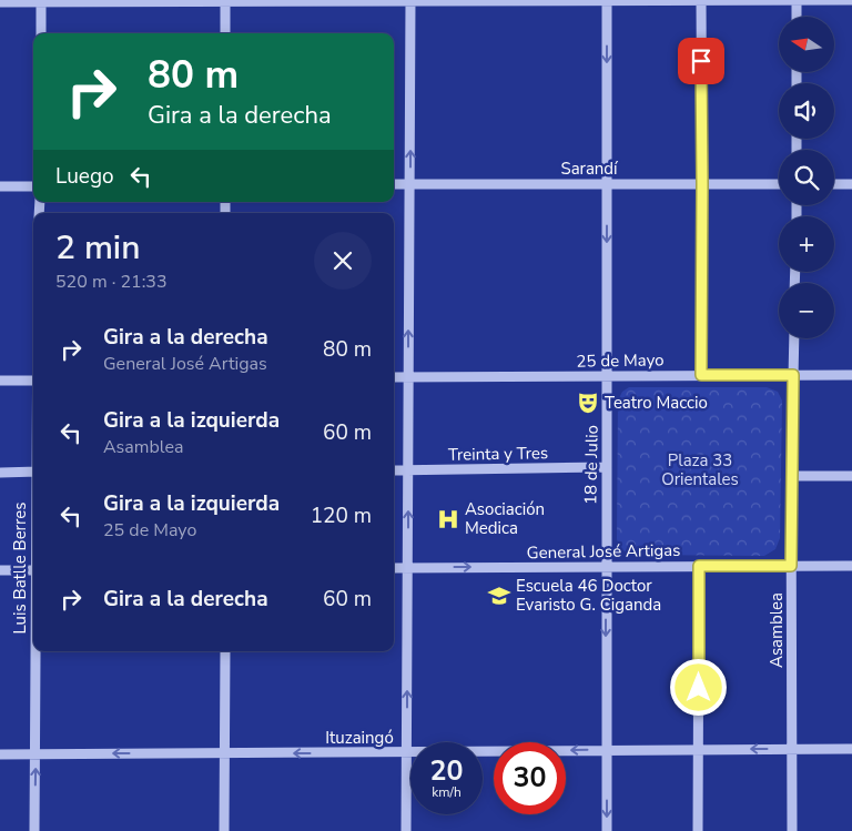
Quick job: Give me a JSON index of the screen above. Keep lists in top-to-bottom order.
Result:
{
  "streets": {
    "street": [
      "Sarandí",
      "25 de Mayo",
      "Treinta y Tres",
      "18 de Julio",
      "General José Artigas",
      "Luis Batlle Berres",
      "Asamblea",
      "Ituzaingó"
    ]
  },
  "crossings": [
    ["Sarandí", "18 de Julio"],
    ["25 de Mayo", "18 de Julio"],
    ["25 de Mayo", "Asamblea"],
    ["Treinta y Tres", "18 de Julio"],
    ["18 de Julio", "General José Artigas"],
    ["18 de Julio", "Ituzaingó"],
    ["General José Artigas", "Asamblea"],
    ["Luis Batlle Berres", "Ituzaingó"],
    ["Asamblea", "Ituzaingó"]
  ],
  "one_way": [
    "18 de Julio",
    "General José Artigas",
    "Luis Batlle Berres",
    "Ituzaingó"
  ],
  "parks": ["Plaza 33 Orientales"],
  "places": {
    "theatre": ["Teatro Maccio"],
    "hospital": ["Asociación Medica"],
    "school or university": ["Escuela 46 Doctor Evaristo G. Ciganda"]
  },
  "north": "left",
  "page": {
    "map_buttons": ["+", "−"],
    "turn": ["80 m", "Gira a la derecha"],
    "then": "Luego",
    "heading": ["2 min", "520 m · 21:33"],
    "list": [
      {
        "name": "Gira a la derecha",
        "note": "General José Artigas",
        "value": "80 m"
      },
      {
        "name": "Gira a la izquierda",
        "note": "Asamblea",
        "value": "60 m"
      },
      {
        "name": "Gira a la izquierda",
        "note": "25 de Mayo",
        "value": "120 m"
      },
      {
        "name": "Gira a la derecha",
        "value": "60 m"
      }
    ],
    "speed": "20 km/h",
    "limit": "30"
  }
}
